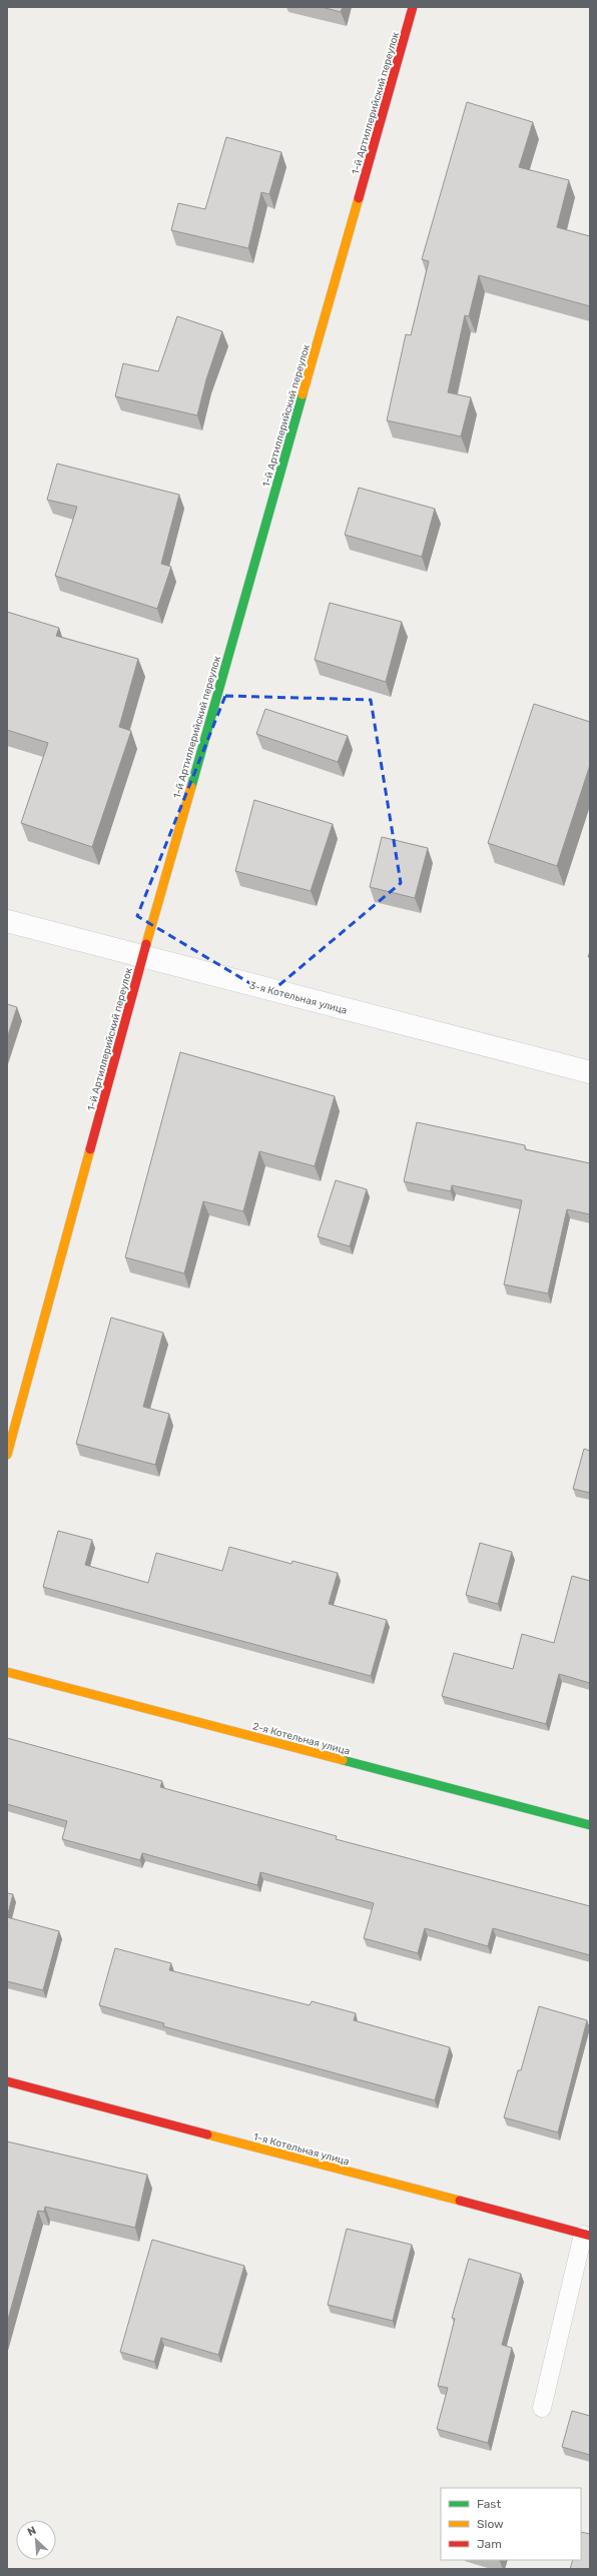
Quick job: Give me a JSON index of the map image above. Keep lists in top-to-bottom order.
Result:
{
  "streets": {
    "street": [
      "1-й Артиллерийский переулок",
      "3-я Котельная улица",
      "2-я Котельная улица",
      "1-я Котельная улица"
    ]
  },
  "crossings": [
    ["1-й Артиллерийский переулок", "3-я Котельная улица"]
  ],
  "legend": ["Fast", "Slow", "Jam"],
  "north": "top left"
}
